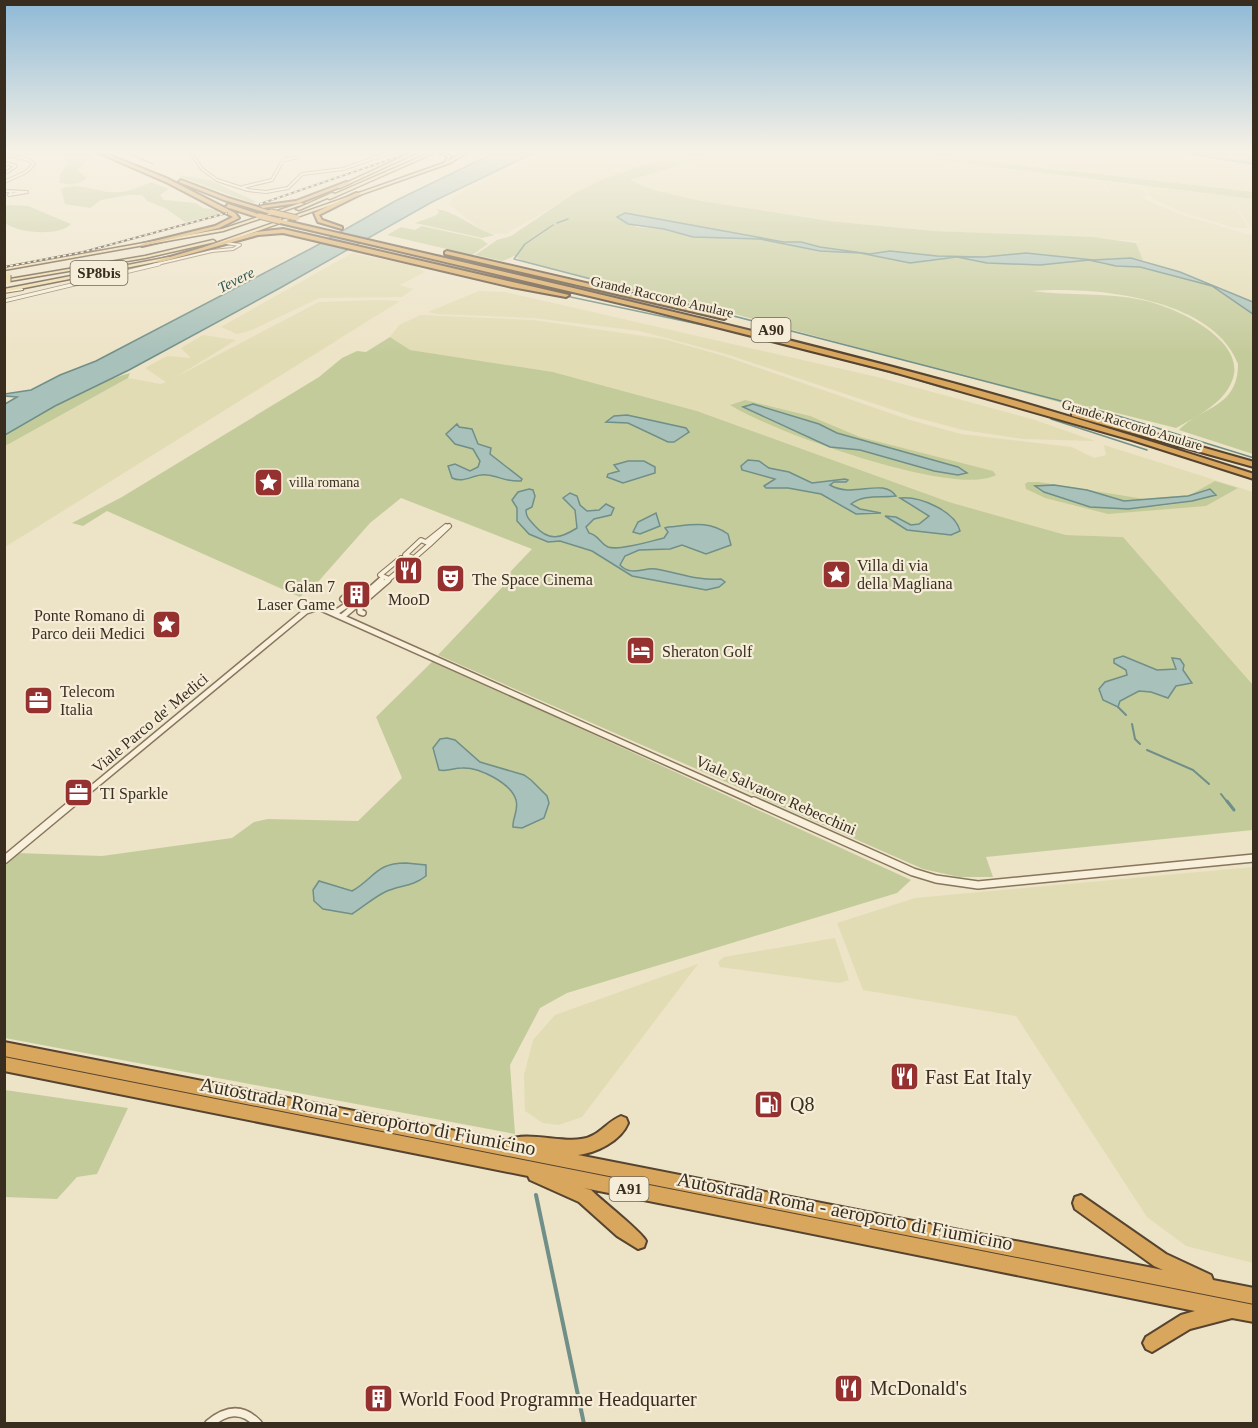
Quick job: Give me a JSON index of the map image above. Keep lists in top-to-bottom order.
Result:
{
  "streets": {
    "highway": [
      "Grande Raccordo Anulare",
      "A90",
      "Autostrada Roma - aeroporto di Fiumicino",
      "A91"
    ],
    "main road": ["SP8bis"],
    "street": ["Viale Parco de' Medici", "Viale Salvatore Rebecchini"]
  },
  "crossings": [
    ["Viale Parco de' Medici", "Viale Salvatore Rebecchini"]
  ],
  "water": ["Tevere"],
  "places": {
    "place": ["villa romana", "Villa di via della Magliana", "Ponte Romano di Parco deii Medici"],
    "restaurant": ["MooD", "Fast Eat Italy", "McDonald's"],
    "theatre": ["The Space Cinema"],
    "building": ["Galan 7 Laser Game", "World Food Programme Headquarter"],
    "hotel": ["Sheraton Golf"],
    "office": ["Telecom Italia", "TI Sparkle"],
    "fuel station": ["Q8"]
  }
}
